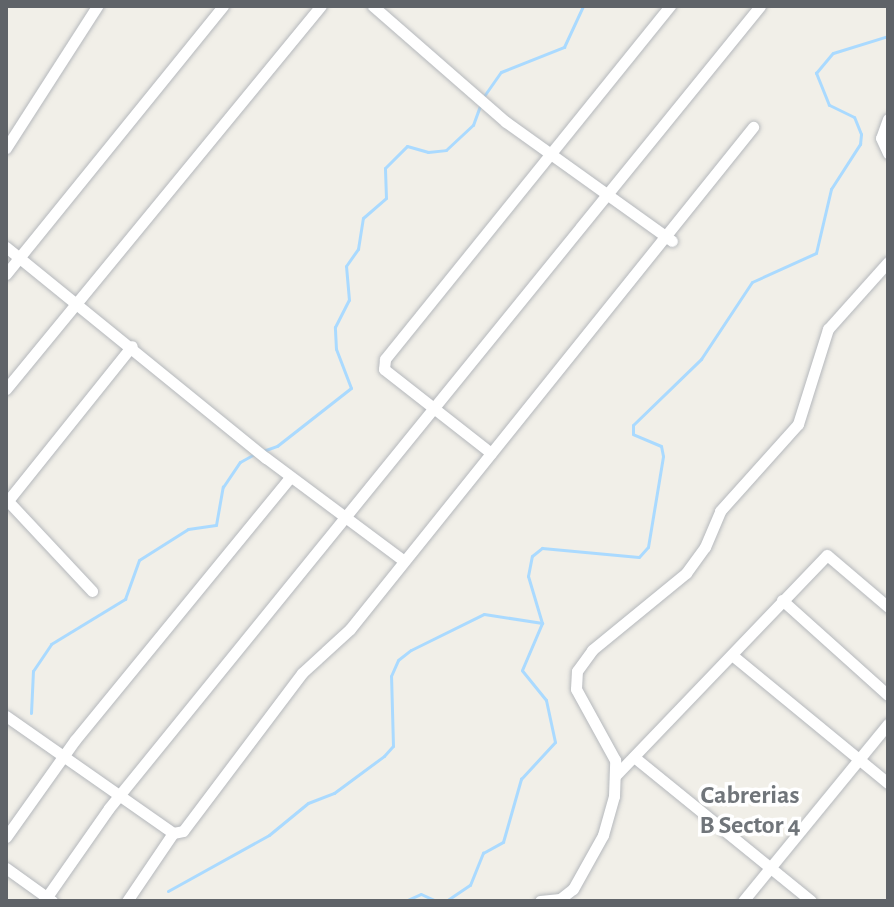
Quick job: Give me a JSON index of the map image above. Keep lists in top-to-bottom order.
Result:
{
  "districts": ["Cabrerias B Sector 4"]
}
